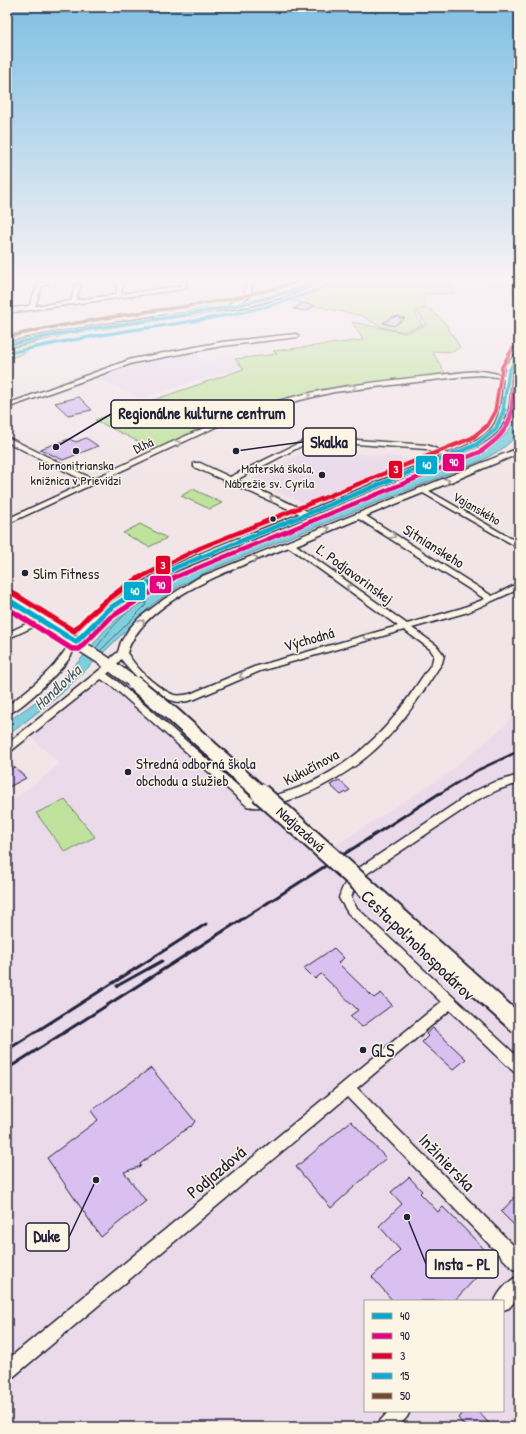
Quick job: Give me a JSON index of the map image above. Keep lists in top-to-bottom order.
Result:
{
  "streets": {
    "main road": ["Nadjazdová"],
    "street": [
      "Dlhá",
      "Vajanského",
      "Sitnianskeho",
      "Ľ. Podjavorinskej",
      "Východná",
      "Kukučínova",
      "Cesta poľnohospodárov",
      "Inžinierska",
      "Podjazdová"
    ]
  },
  "crossings": [
    ["Sitnianskeho", "Východná"],
    ["Ľ. Podjavorinskej", "Východná"],
    ["Ľ. Podjavorinskej", "Kukučínova"],
    ["Východná", "Kukučínova"],
    ["Východná", "Nadjazdová"],
    ["Kukučínova", "Nadjazdová"],
    ["Cesta poľnohospodárov", "Podjazdová"],
    ["Inžinierska", "Podjazdová"]
  ],
  "one_way": ["Sitnianskeho", "Ľ. Podjavorinskej", "Východná"],
  "water": ["Handlovka"],
  "places": [
    "Regionálne kulturne centrum",
    "Hornonitrianska knižnica v Prievidzi",
    "Skalka",
    "Materská škola, Nábrežie sv. Cyrila",
    "Slim Fitness",
    "Stredná odborná škola obchodu a služieb",
    "GLS",
    "Duke",
    "Insta - PL"
  ],
  "lines": [
    "transit line 15",
    "transit line 3",
    "transit line 40",
    "transit line 90"
  ],
  "legend": [
    "40",
    "90",
    "3",
    "15",
    "50"
  ]
}
